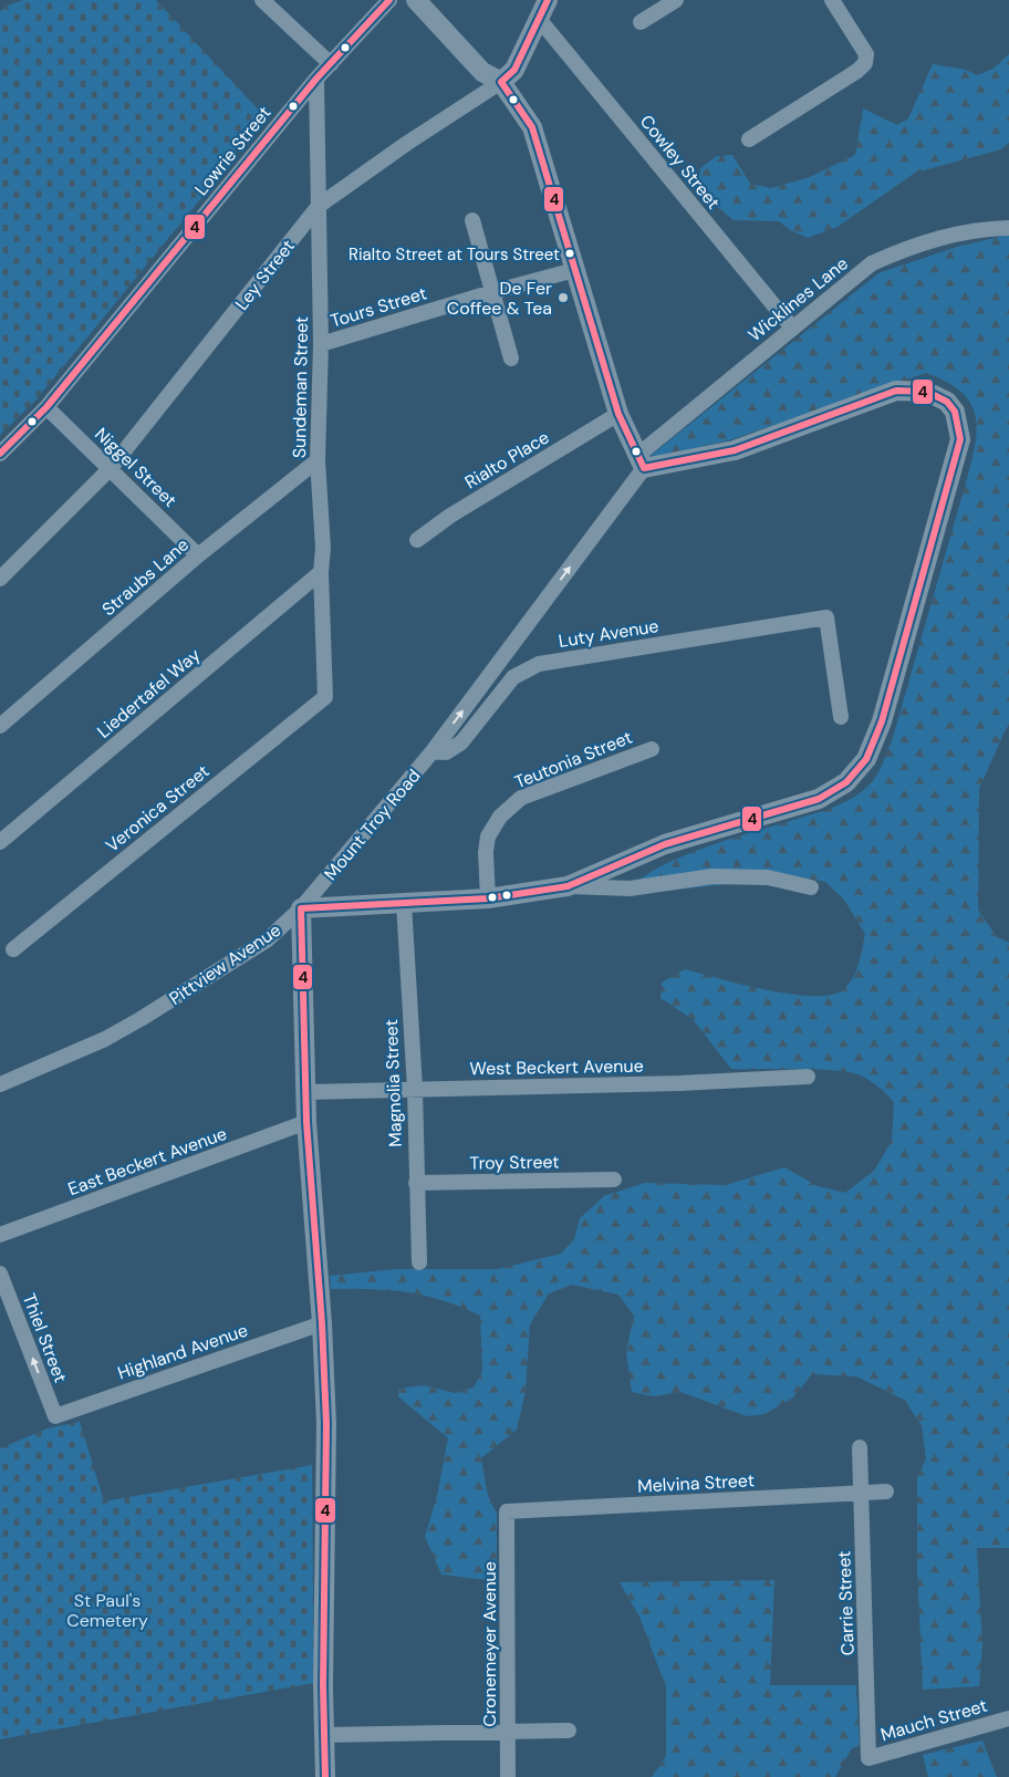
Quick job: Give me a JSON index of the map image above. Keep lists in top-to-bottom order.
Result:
{
  "streets": {
    "street": [
      "Lowrie Street",
      "Cowley Street",
      "Ley Street",
      "Wicklines Lane",
      "Tours Street",
      "Sundeman Street",
      "Rialto Place",
      "Niggel Street",
      "Straubs Lane",
      "Luty Avenue",
      "Liedertafel Way",
      "Teutonia Street",
      "Veronica Street",
      "Mount Troy Road",
      "Pittview Avenue",
      "West Beckert Avenue",
      "Magnolia Street",
      "East Beckert Avenue",
      "Troy Street",
      "Thiel Street",
      "Highland Avenue",
      "Melvina Street",
      "Carrie Street",
      "Cronemeyer Avenue",
      "Mauch Street"
    ]
  },
  "crossings": [
    ["Lowrie Street", "Sundeman Street"],
    ["Lowrie Street", "Niggel Street"],
    ["Cowley Street", "Ley Street"],
    ["Cowley Street", "Wicklines Lane"],
    ["Ley Street", "Sundeman Street"],
    ["Ley Street", "Niggel Street"],
    ["Wicklines Lane", "Mount Troy Road"],
    ["Tours Street", "Sundeman Street"],
    ["Sundeman Street", "Straubs Lane"],
    ["Sundeman Street", "Liedertafel Way"],
    ["Sundeman Street", "Veronica Street"],
    ["Niggel Street", "Straubs Lane"],
    ["Luty Avenue", "Mount Troy Road"],
    ["Mount Troy Road", "Pittview Avenue"],
    ["West Beckert Avenue", "Magnolia Street"],
    ["Magnolia Street", "Troy Street"],
    ["Thiel Street", "Highland Avenue"],
    ["Melvina Street", "Carrie Street"],
    ["Melvina Street", "Cronemeyer Avenue"],
    ["Carrie Street", "Mauch Street"]
  ],
  "one_way": ["Mount Troy Road", "Thiel Street"],
  "parks": ["St Paul's Cemetery"],
  "places": ["Rialto Street at Tours Street", "De Fer Coffee & Tea"],
  "lines": ["transit line 4"]
}
